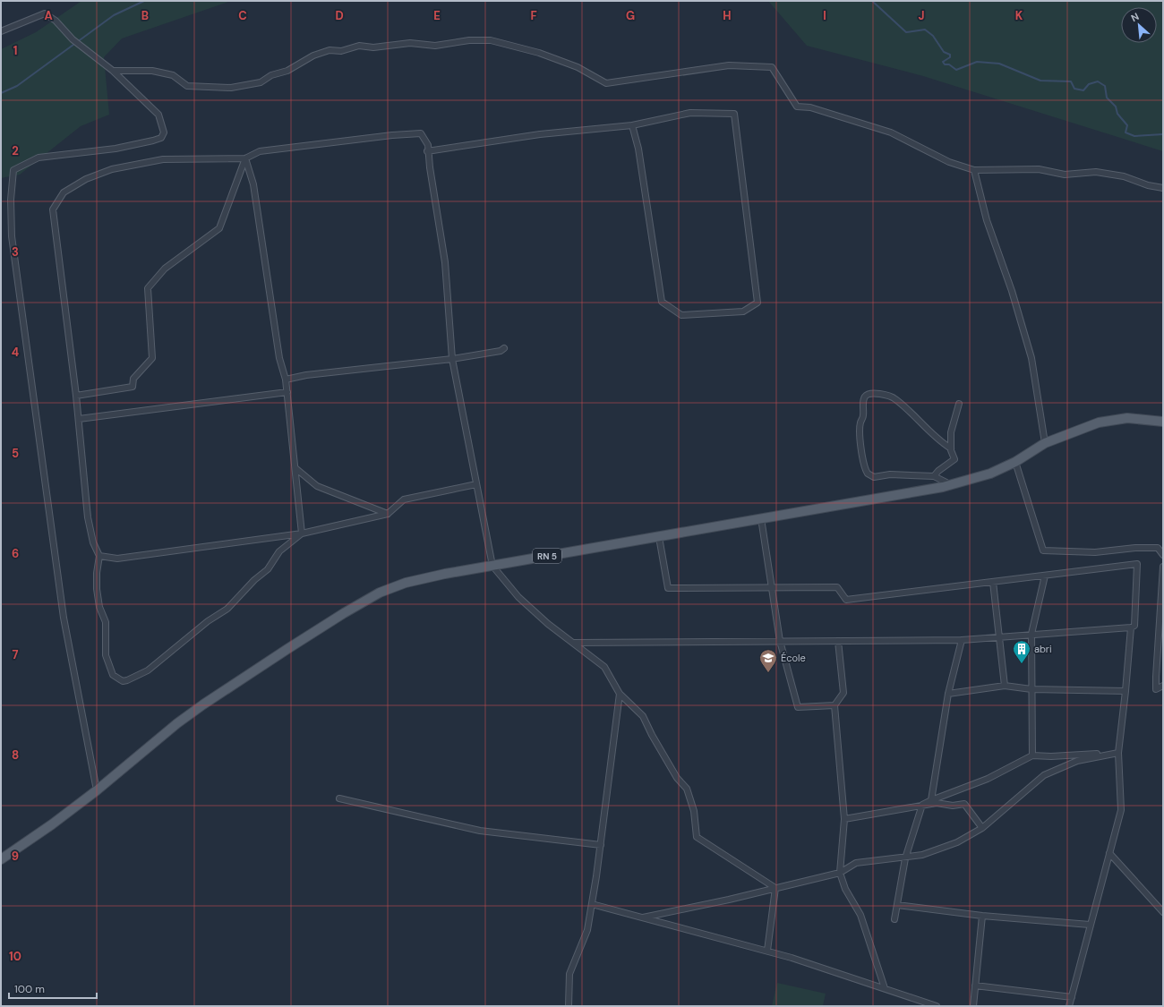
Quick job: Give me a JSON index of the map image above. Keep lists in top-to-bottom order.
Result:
{
  "streets": {
    "main road": ["RN 5"]
  },
  "places": {
    "building": ["abri"],
    "school or university": ["École"]
  },
  "scale_bar": "100 m",
  "north": "top left",
  "grid": {
    "columns": [
      "A",
      "B",
      "C",
      "D",
      "E",
      "F",
      "G",
      "H",
      "I",
      "J",
      "K"
    ],
    "rows": [
      "1",
      "2",
      "3",
      "4",
      "5",
      "6",
      "7",
      "8",
      "9",
      "10"
    ]
  }
}
